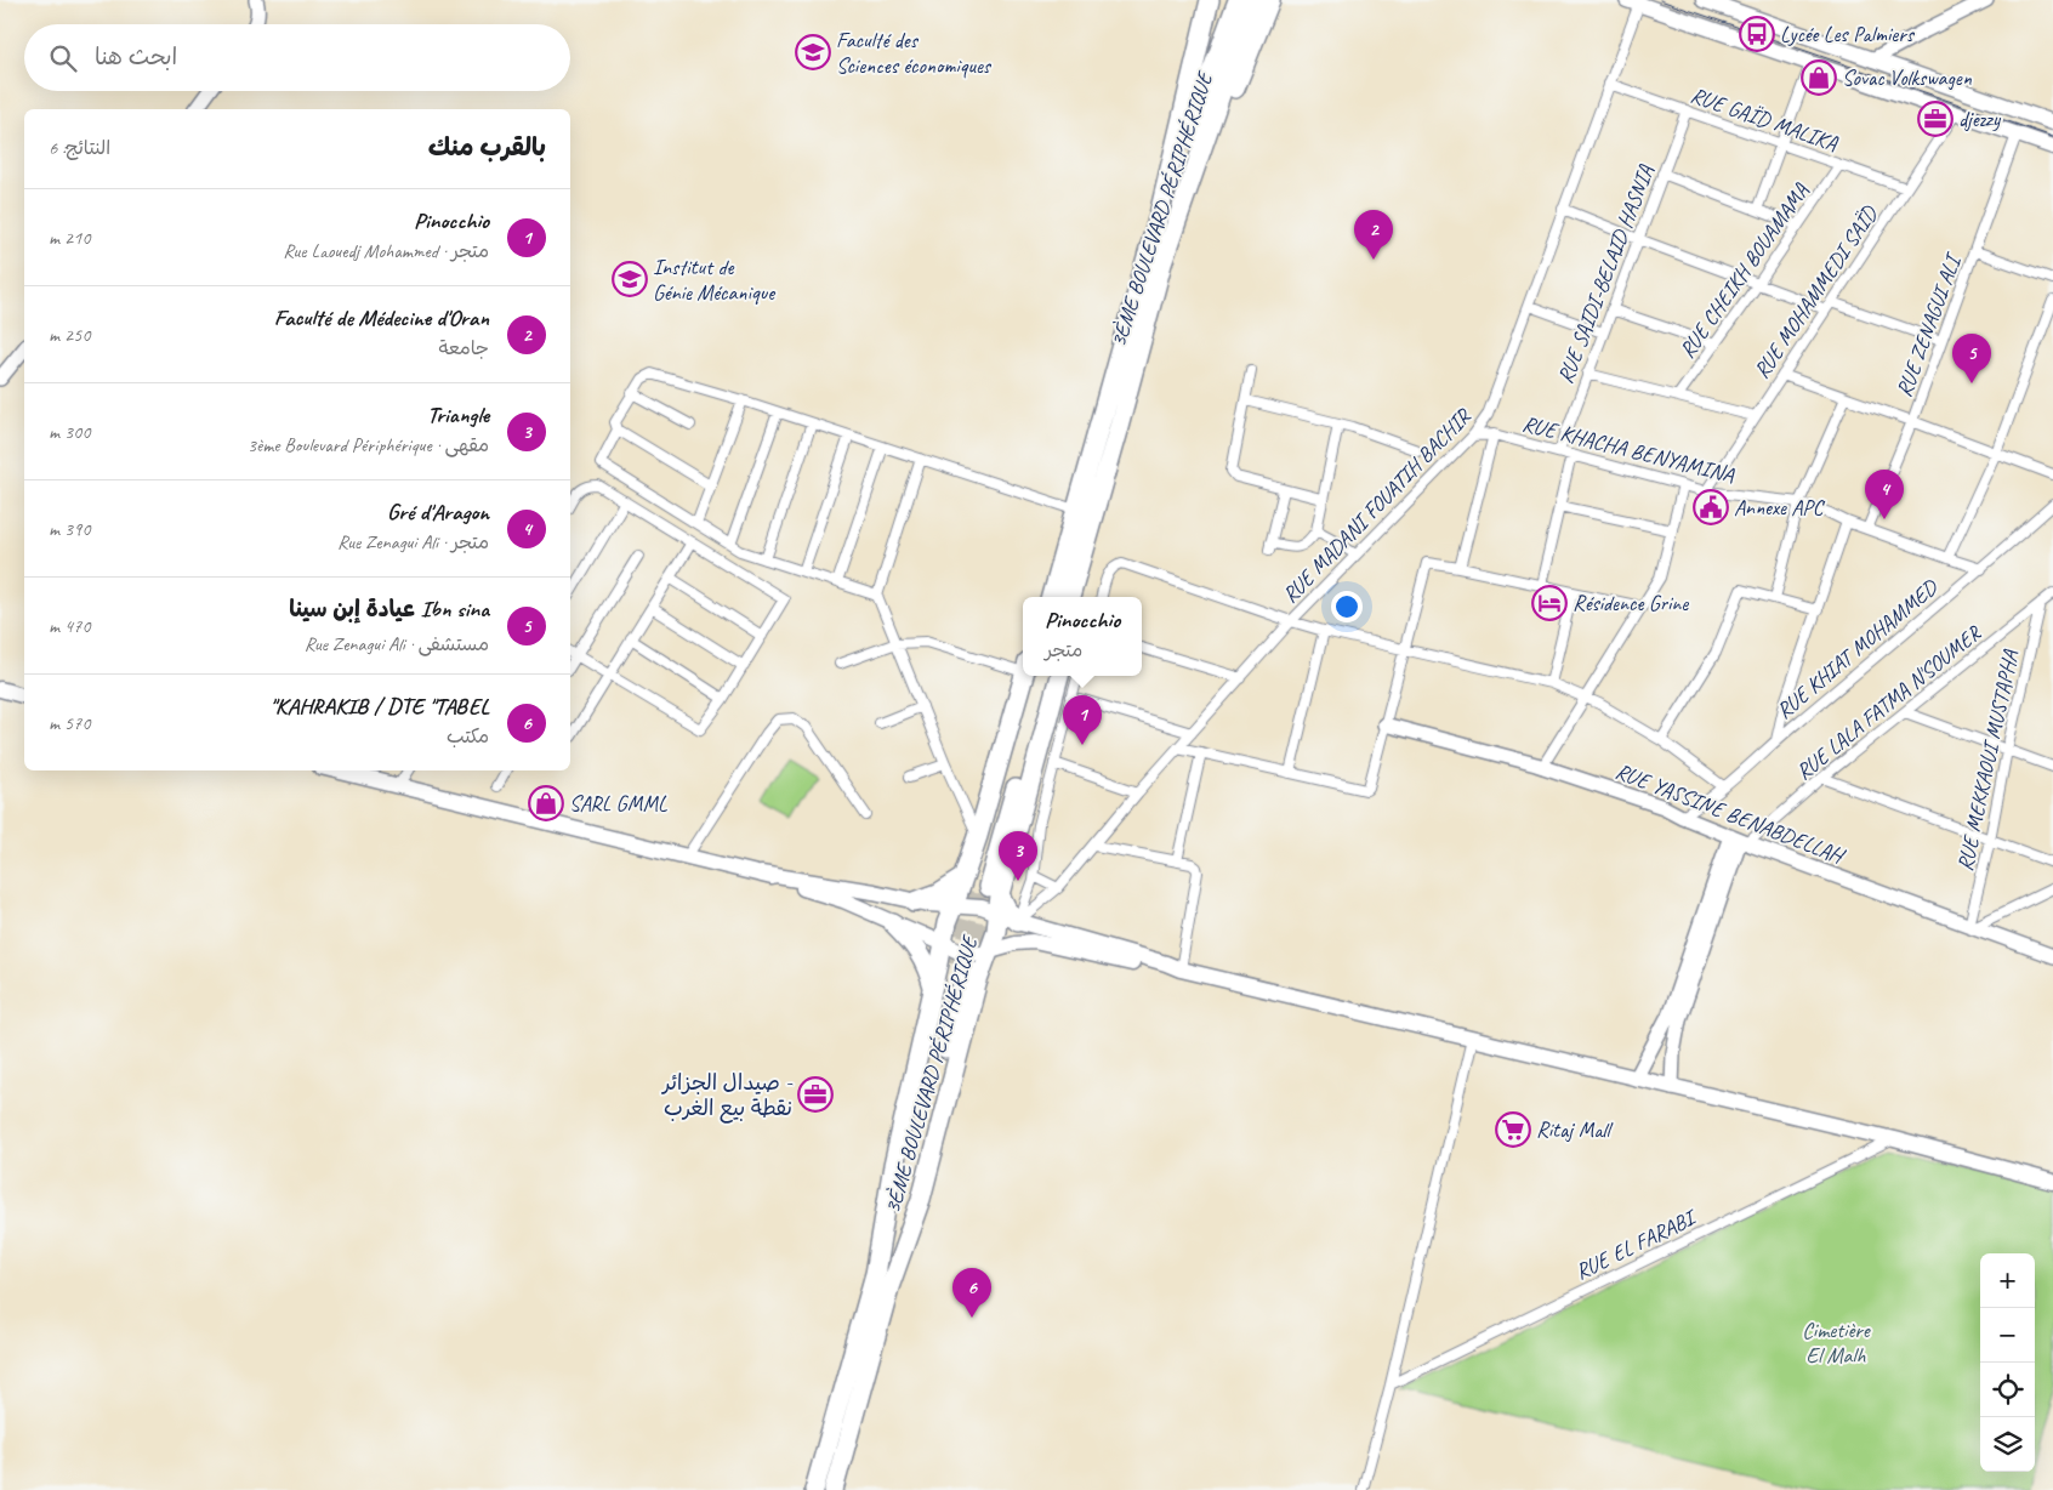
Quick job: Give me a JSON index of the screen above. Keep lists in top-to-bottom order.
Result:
{
  "streets": {
    "highway": ["3ÈME BOULEVARD PÉRIPHÉRIQUE"],
    "street": [
      "RUE GAÏD MALIKA",
      "RUE CHEIKH BOUAMAMA",
      "RUE SAIDI-BELAID HASNIA",
      "RUE MOHAMMEDI SAÏD",
      "RUE ZENAGUI ALI",
      "RUE KHACHA BENYAMINA",
      "RUE MADANI FOUATIH BACHIR",
      "RUE KHIAT MOHAMMED",
      "RUE LALA FATMA N'SOUMER",
      "RUE MEKKAOUI MUSTAPHA",
      "RUE YASSINE BENABDELLAH",
      "RUE EL FARABI"
    ]
  },
  "crossings": [
    ["RUE GAÏD MALIKA", "RUE CHEIKH BOUAMAMA"],
    ["RUE GAÏD MALIKA", "RUE SAIDI-BELAID HASNIA"],
    ["RUE GAÏD MALIKA", "RUE MOHAMMEDI SAÏD"],
    ["RUE GAÏD MALIKA", "RUE MADANI FOUATIH BACHIR"],
    ["RUE SAIDI-BELAID HASNIA", "RUE KHACHA BENYAMINA"],
    ["RUE MOHAMMEDI SAÏD", "RUE KHACHA BENYAMINA"],
    ["RUE ZENAGUI ALI", "RUE KHACHA BENYAMINA"],
    ["RUE KHACHA BENYAMINA", "RUE MADANI FOUATIH BACHIR"],
    ["RUE KHACHA BENYAMINA", "RUE KHIAT MOHAMMED"],
    ["RUE KHIAT MOHAMMED", "RUE YASSINE BENABDELLAH"],
    ["RUE LALA FATMA N'SOUMER", "RUE MEKKAOUI MUSTAPHA"],
    ["RUE LALA FATMA N'SOUMER", "RUE YASSINE BENABDELLAH"],
    ["RUE MEKKAOUI MUSTAPHA", "RUE YASSINE BENABDELLAH"]
  ],
  "parks": ["Cimetière El Malh"],
  "places": {
    "bus stop": ["Lycée Les Palmiers"],
    "school or university": ["Faculté des Sciences économiques", "Institut de Génie Mécanique"],
    "shop": ["Sovac Volkswagen", "SARL GMML"],
    "office": ["djezzy", "صيدال الجزائر - نقطة بيع الغرب"],
    "public building": ["Annexe APC"],
    "hotel": ["Résidence Grine"],
    "supermarket": ["Ritaj Mall"]
  },
  "page": {
    "search": "ابحث هنا",
    "heading": ["بالقرب منك", "النتائج: 6"],
    "list": [
      {
        "mark": "1",
        "name": "Pinocchio",
        "note": "متجر · Rue Laouedj Mohammed",
        "value": "210 m"
      },
      {
        "mark": "2",
        "name": "Faculté de Médecine d'Oran",
        "note": "جامعة",
        "value": "250 m"
      },
      {
        "mark": "3",
        "name": "Triangle",
        "note": "مقهى · 3ème Boulevard Périphérique",
        "value": "300 m"
      },
      {
        "mark": "4",
        "name": "Gré d'Aragon",
        "note": "متجر · Rue Zenagui Ali",
        "value": "390 m"
      },
      {
        "mark": "5",
        "name": "Ibn sina عيادة إبن سينا",
        "note": "مستشفى · Rue Zenagui Ali",
        "value": "470 m"
      },
      {
        "mark": "6",
        "name": "KAHRAKIB / DTE \"TABEL\"",
        "note": "مكتب",
        "value": "570 m"
      }
    ],
    "pins": [
      "2",
      "5",
      "4",
      "1",
      "3",
      "6"
    ],
    "popup": ["Pinocchio", "متجر"],
    "map_buttons": ["+", "−"]
  }
}
